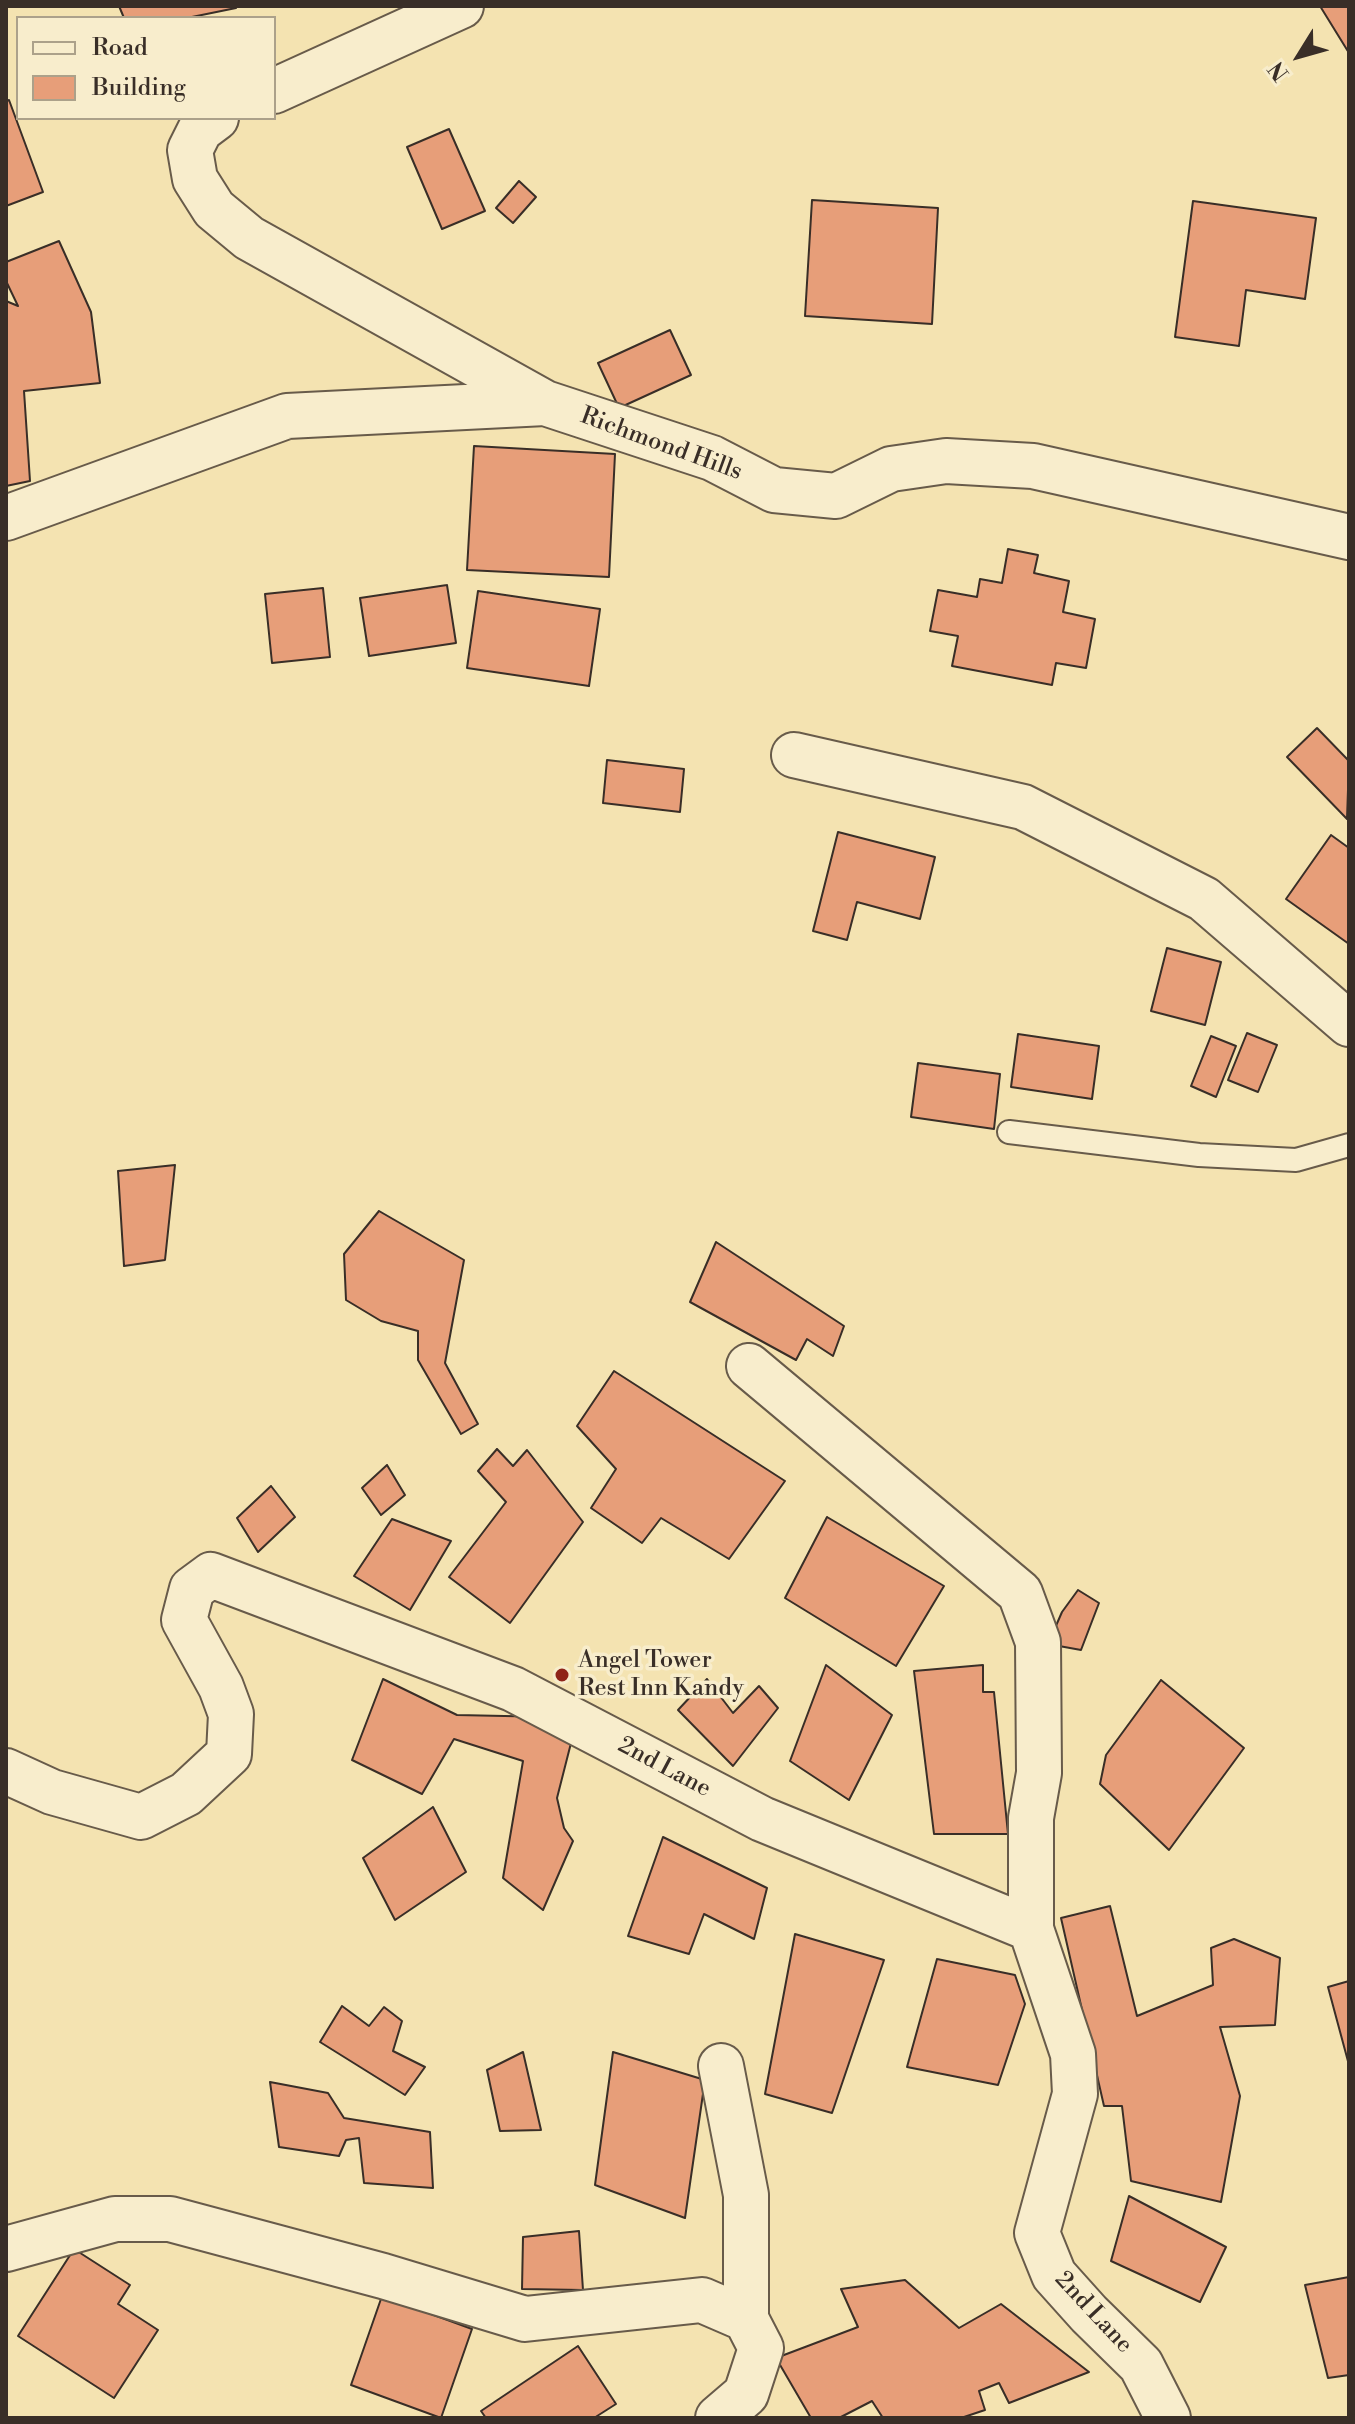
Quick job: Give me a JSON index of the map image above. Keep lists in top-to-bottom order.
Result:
{
  "streets": {
    "street": ["Richmond Hills", "2nd Lane"]
  },
  "places": ["Angel Tower Rest Inn Kandy"],
  "legend": ["Road", "Building"],
  "north": "bottom left"
}
